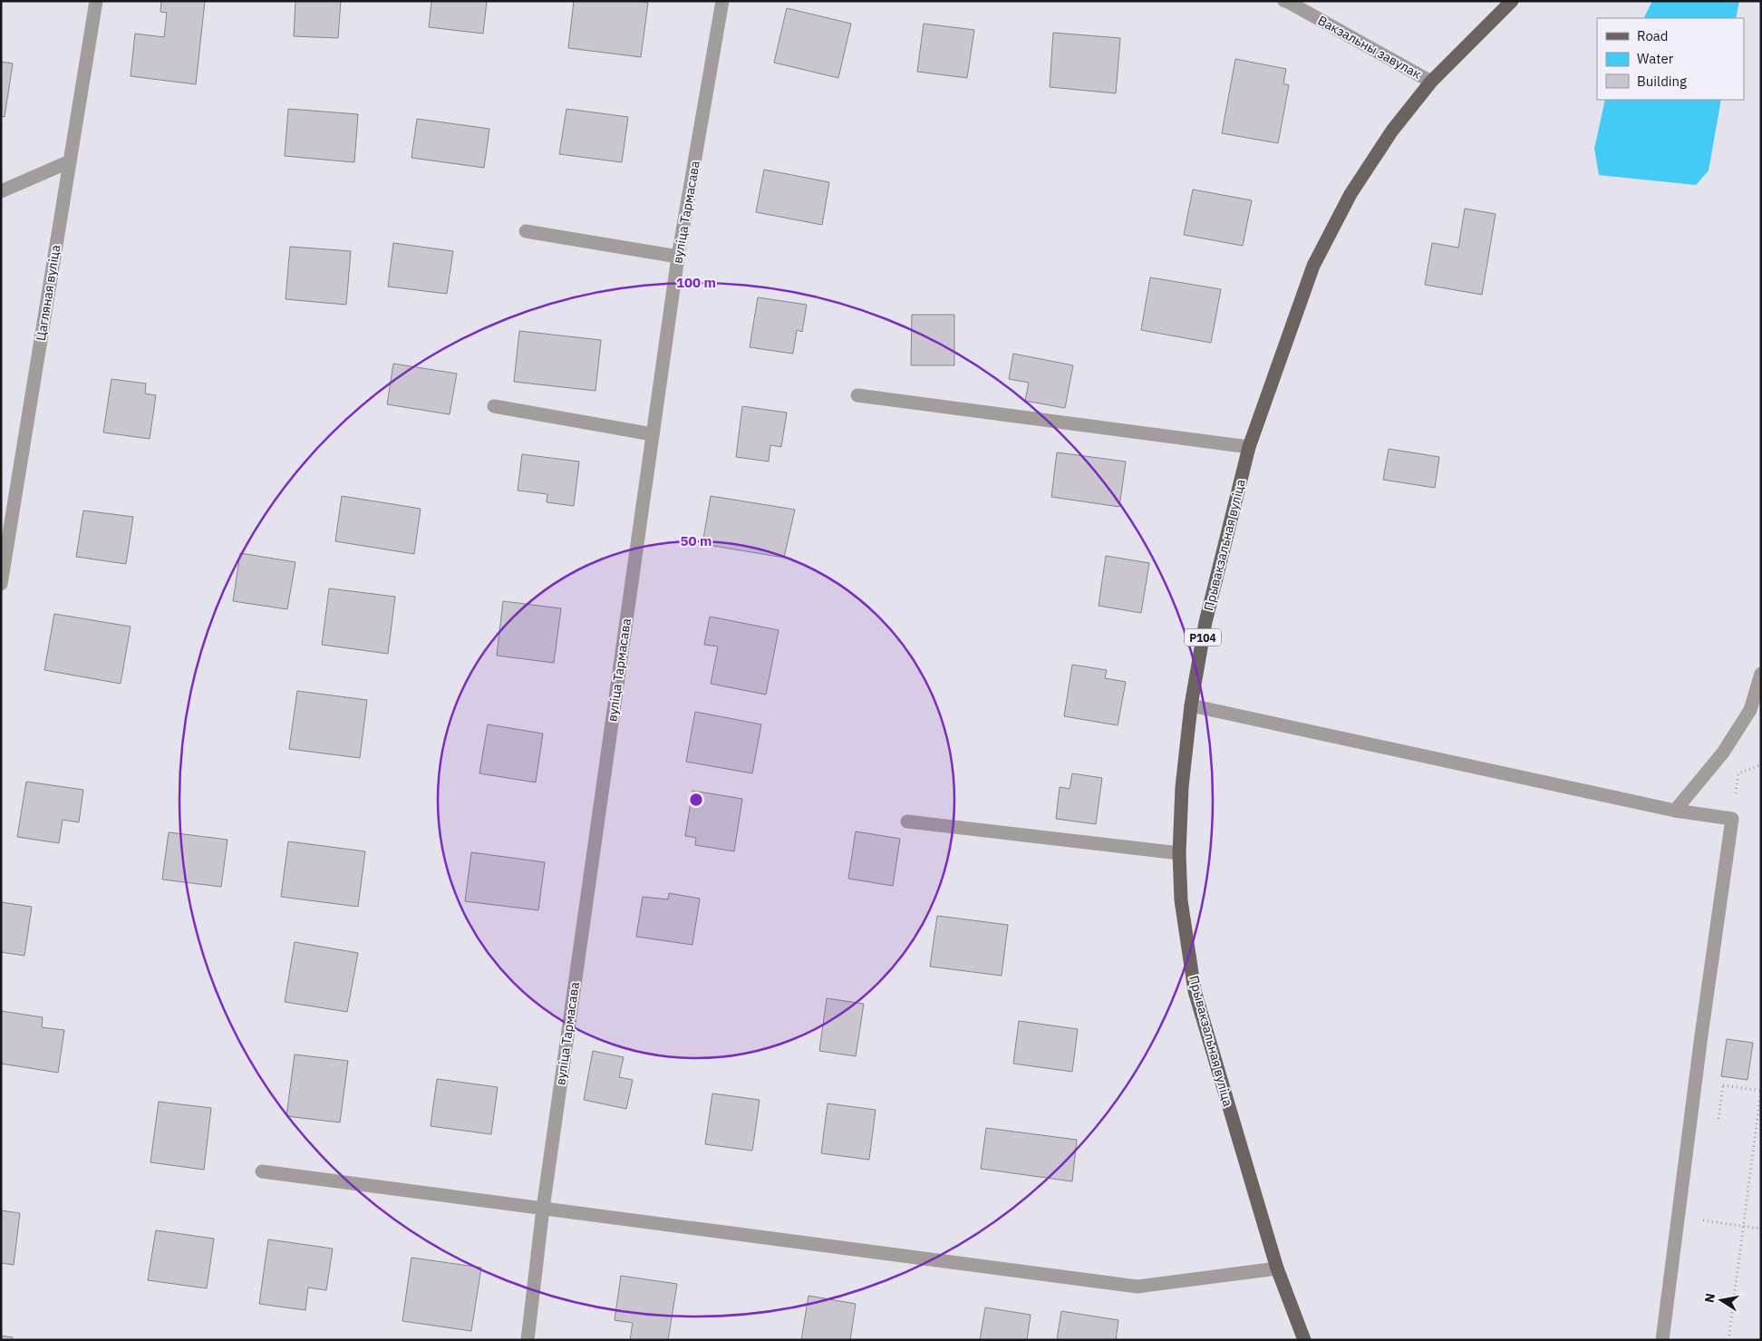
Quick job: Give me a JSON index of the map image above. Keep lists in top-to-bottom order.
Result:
{
  "streets": {
    "main road": ["Прывакзальная вуліца", "Р104"],
    "street": ["Вакзальны завулак", "вуліца Тармасава", "Цагляная вуліца"]
  },
  "crossings": [
    ["Вакзальны завулак", "Прывакзальная вуліца"]
  ],
  "legend": ["Road", "Water", "Building"],
  "north": "left",
  "rings": ["100 m", "50 m"]
}
